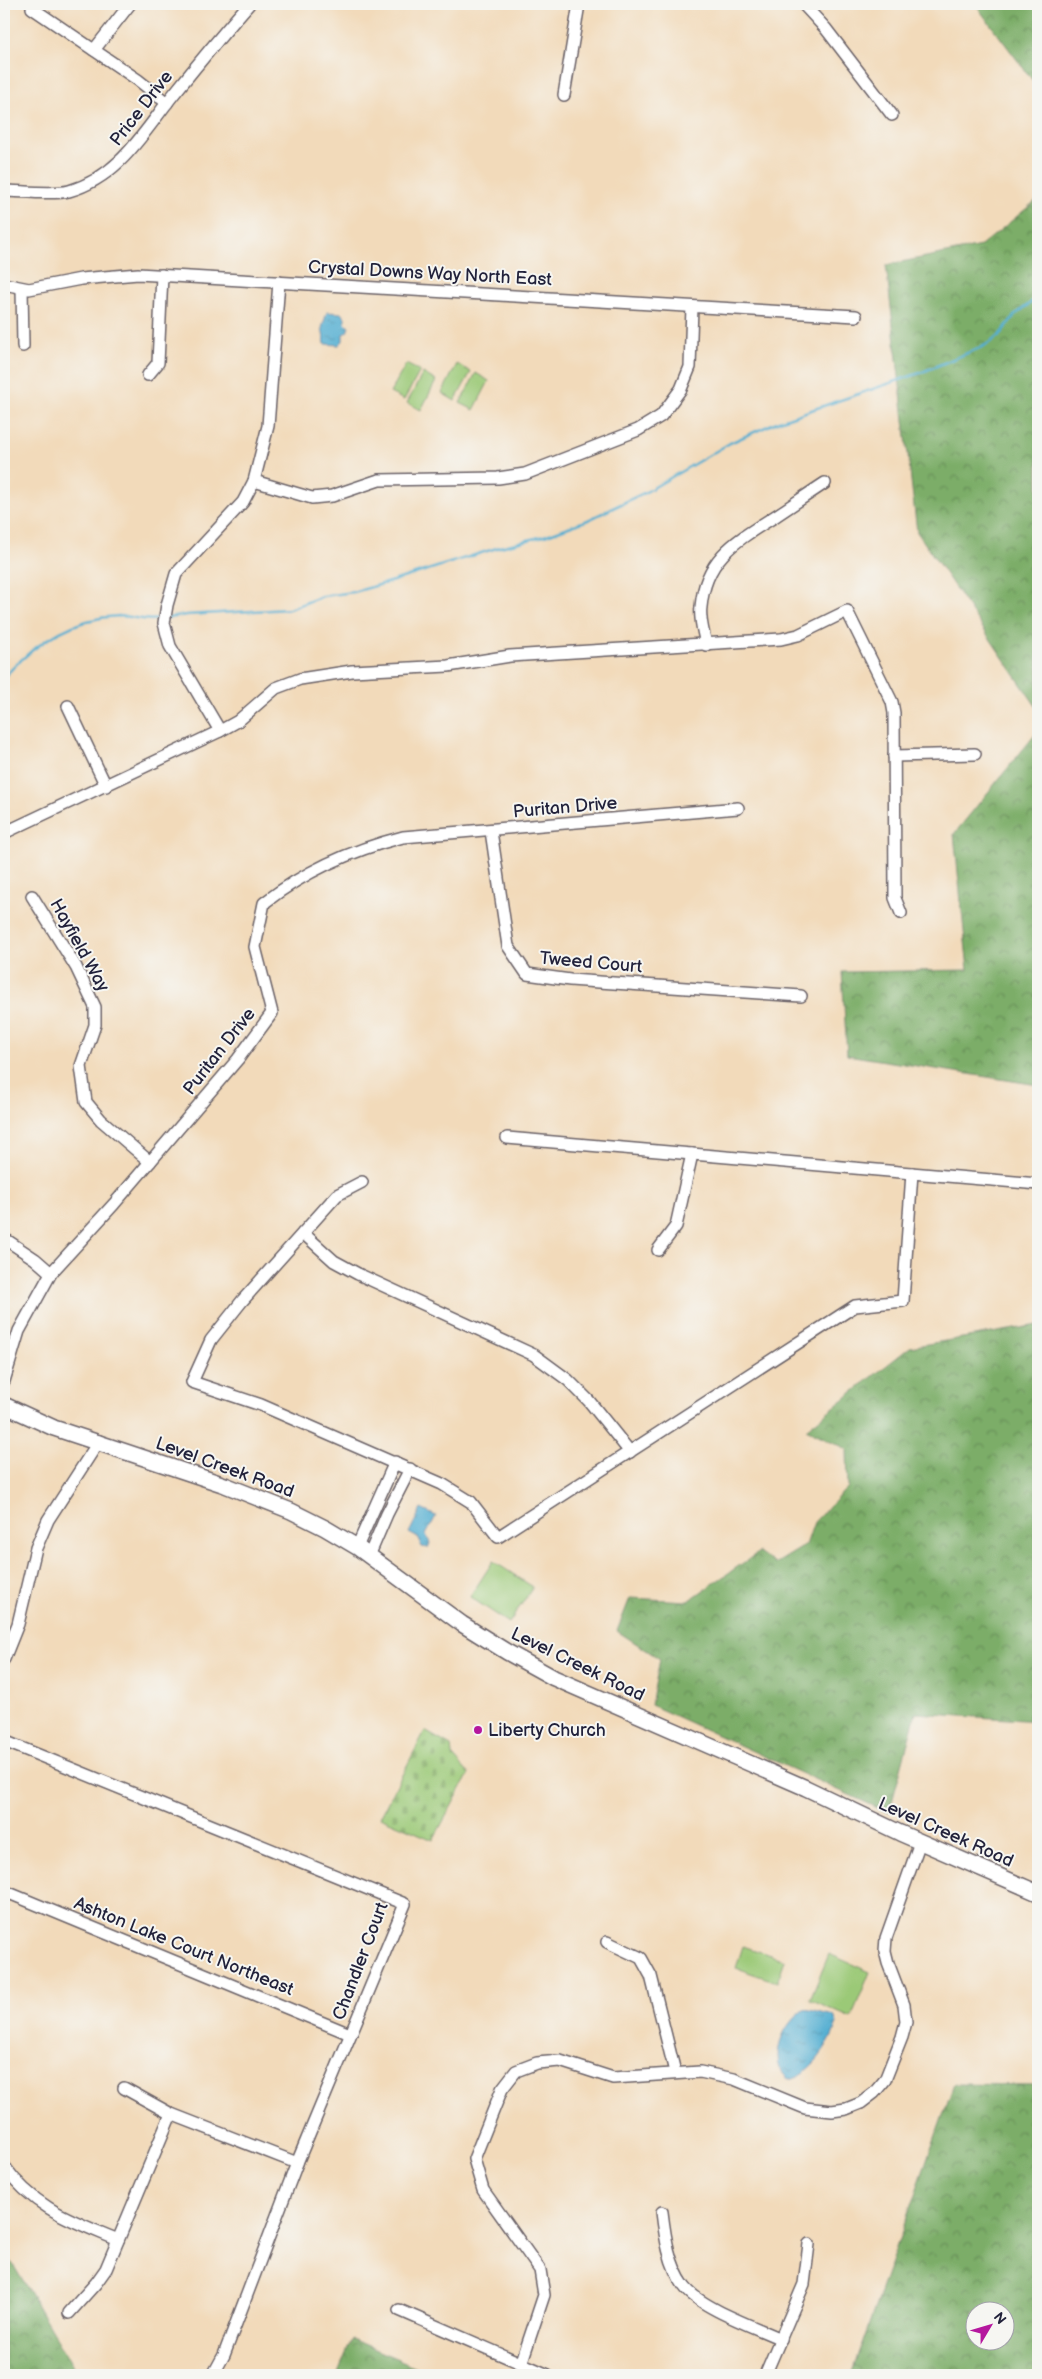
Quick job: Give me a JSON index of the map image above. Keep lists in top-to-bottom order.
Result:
{
  "streets": {
    "street": [
      "Price Drive",
      "Crystal Downs Way North East",
      "Puritan Drive",
      "Hayfield Way",
      "Tweed Court",
      "Level Creek Road",
      "Ashton Lake Court Northeast",
      "Chandler Court"
    ]
  },
  "crossings": [
    ["Puritan Drive", "Hayfield Way"],
    ["Puritan Drive", "Tweed Court"],
    ["Ashton Lake Court Northeast", "Chandler Court"]
  ],
  "places": ["Liberty Church"],
  "north": "top right"
}
